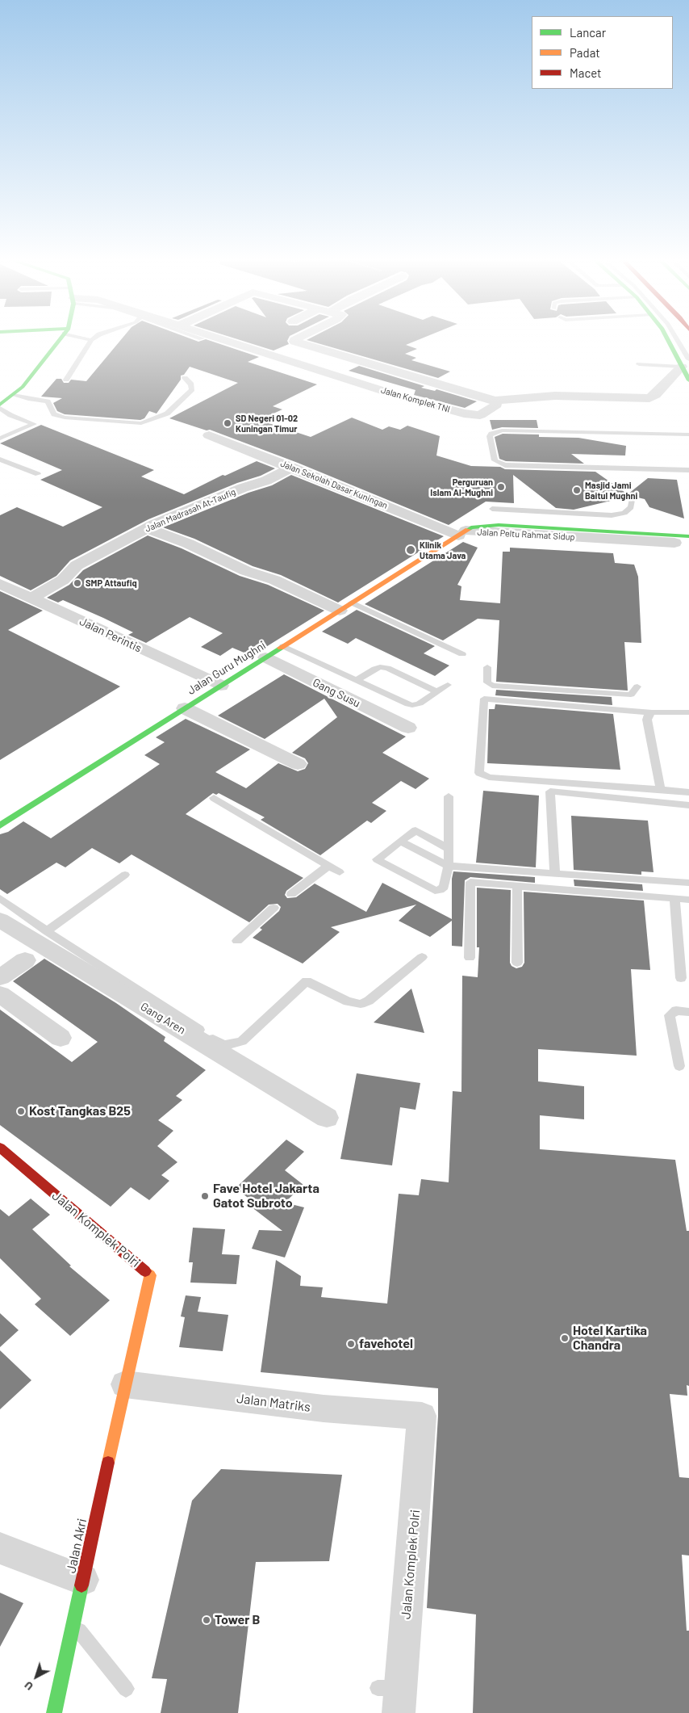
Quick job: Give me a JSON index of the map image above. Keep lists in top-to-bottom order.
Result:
{
  "streets": {
    "main road": [
      "Jalan Peltu Rahmat Sidup",
      "Jalan Guru Mughni",
      "Jalan Komplek Polri",
      "Jalan Akri"
    ],
    "street": [
      "Jalan Komplek TNI",
      "Jalan Sekolah Dasar Kuningan",
      "Jalan Madrasah At-Taufig",
      "Jalan Perintis",
      "Gang Susu",
      "Gang Aren",
      "Jalan Matriks"
    ]
  },
  "crossings": [
    ["Jalan Sekolah Dasar Kuningan", "Jalan Madrasah At-Taufig"],
    ["Jalan Sekolah Dasar Kuningan", "Jalan Peltu Rahmat Sidup"],
    ["Jalan Sekolah Dasar Kuningan", "Jalan Guru Mughni"],
    ["Jalan Madrasah At-Taufig", "Jalan Perintis"],
    ["Jalan Peltu Rahmat Sidup", "Jalan Guru Mughni"],
    ["Jalan Perintis", "Jalan Guru Mughni"],
    ["Jalan Guru Mughni", "Gang Susu"],
    ["Jalan Komplek Polri", "Jalan Matriks"],
    ["Jalan Komplek Polri", "Jalan Akri"],
    ["Jalan Matriks", "Jalan Akri"]
  ],
  "places": [
    "SD Negeri 01-02 Kuningan Timur",
    "Perguruan Islam Al-Mughni",
    "Masjid Jami Baitul Mughni",
    "Klinik Utama Java",
    "SMP Attaufiq",
    "Kost Tangkas B25",
    "Fave Hotel Jakarta Gatot Subroto",
    "Hotel Kartika Chandra",
    "favehotel",
    "Tower B"
  ],
  "legend": ["Lancar", "Padat", "Macet"],
  "north": "bottom left"
}
